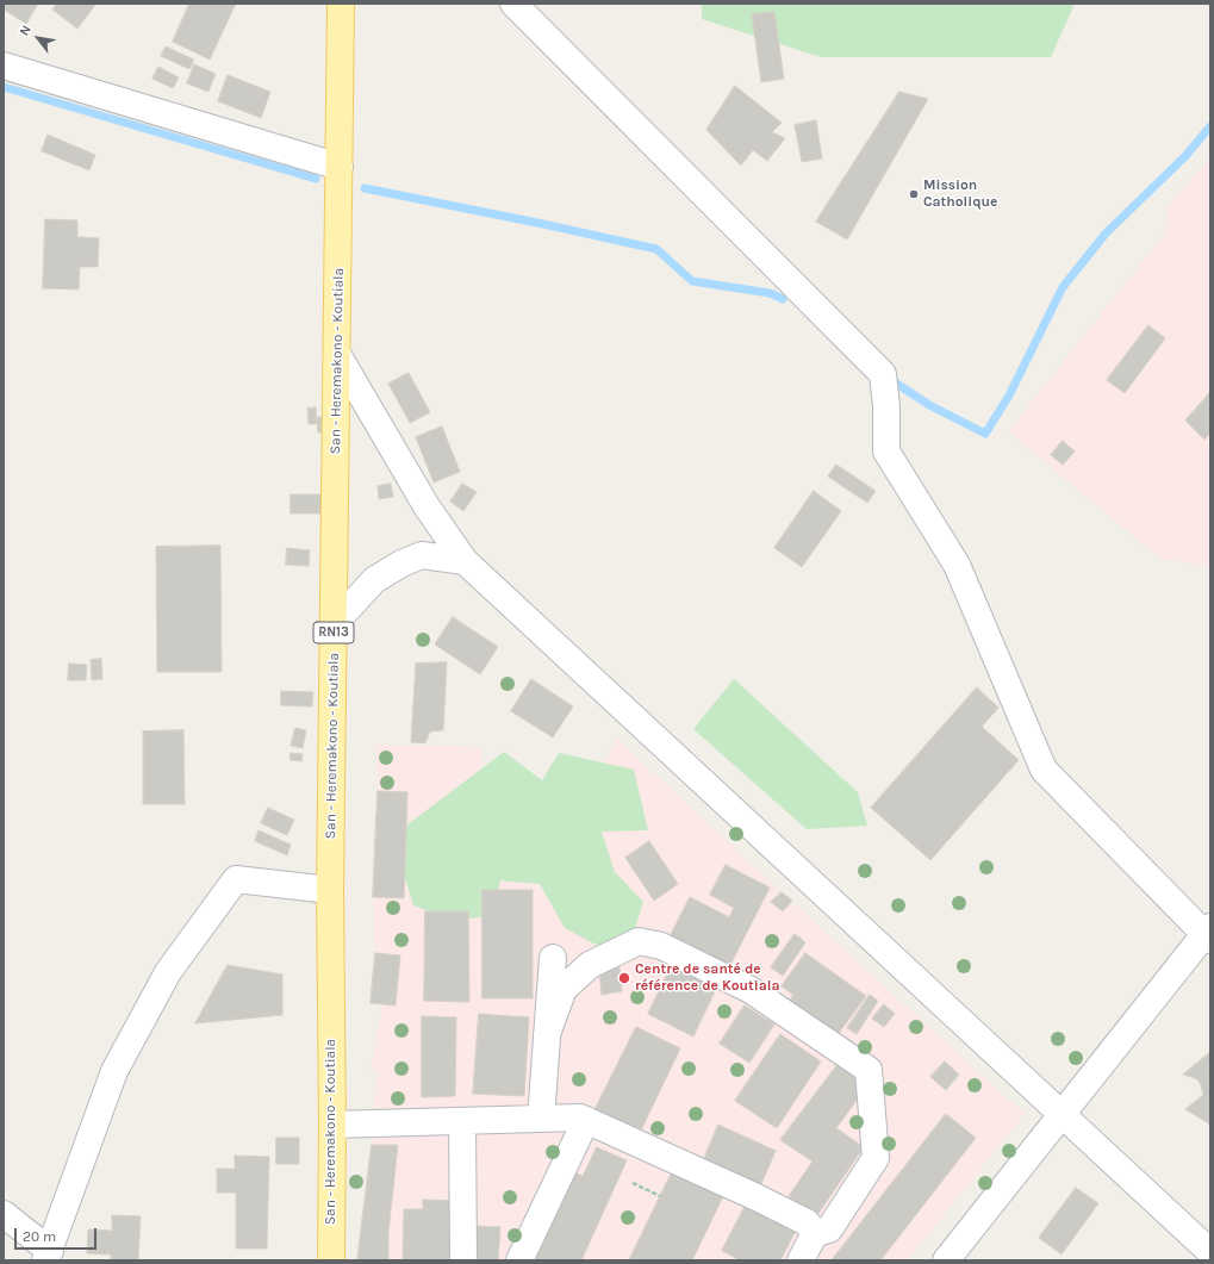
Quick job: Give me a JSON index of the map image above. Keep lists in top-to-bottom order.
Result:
{
  "streets": {
    "main road": ["San - Heremakono - Koutiala", "RN13"]
  },
  "places": ["Mission Catholique", "Centre de santé de référence de Koutiala"],
  "scale_bar": "20 m",
  "north": "top left"
}
